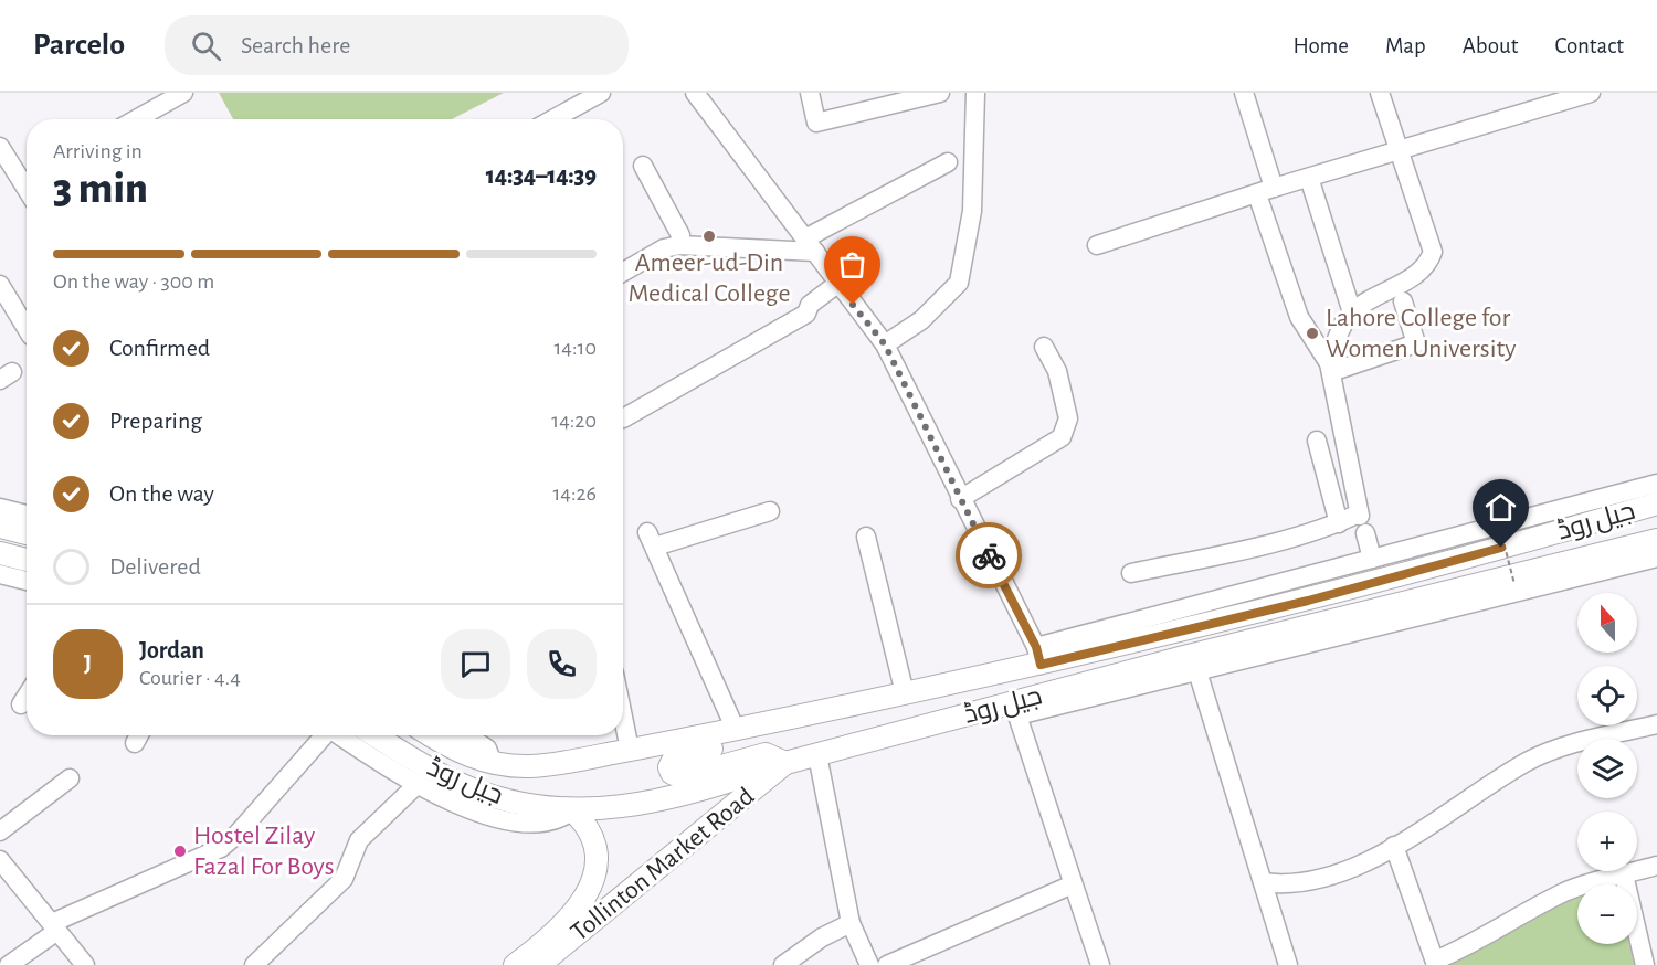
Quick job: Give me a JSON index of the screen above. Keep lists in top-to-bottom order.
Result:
{
  "streets": {
    "main road": ["جیل روڈ", "Tollinton Market Road"]
  },
  "crossings": [
    ["جیل روڈ", "Tollinton Market Road"]
  ],
  "places": ["Ameer-ud-Din Medical College", "Lahore College for Women University", "Hostel Zilay Fazal For Boys"],
  "north": "top",
  "page": {
    "header": "Parcelo",
    "search": "Search here",
    "nav": [
      "Home",
      "Map",
      "About",
      "Contact"
    ],
    "heading": ["3 min", "Arriving in", "14:34–14:39"],
    "panel": ["Jordan", "Courier · 4.4"],
    "bar": "On the way · 300 m",
    "list": [
      ["Confirmed", "14:10"],
      ["Preparing", "14:20"],
      ["On the way", "14:26"],
      "Delivered"
    ],
    "map_buttons": ["+", "−"],
    "round": "J"
  }
}
